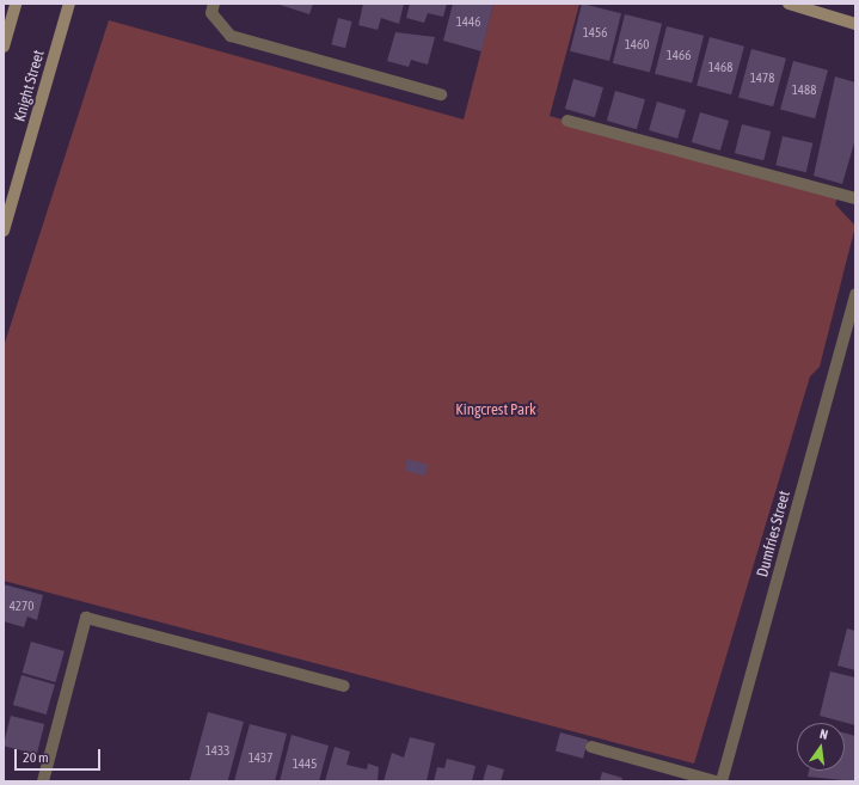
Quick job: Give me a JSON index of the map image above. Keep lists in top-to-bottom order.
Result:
{
  "streets": {
    "main road": ["Knight Street"],
    "street": ["Dumfries Street"]
  },
  "parks": ["Kingcrest Park"],
  "house_numbers": [
    "1446",
    "1456",
    "1460",
    "1466",
    "1468",
    "1478",
    "1488",
    "4270",
    "1433",
    "1437",
    "1445"
  ],
  "scale_bar": "20 m",
  "north": "top"
}
